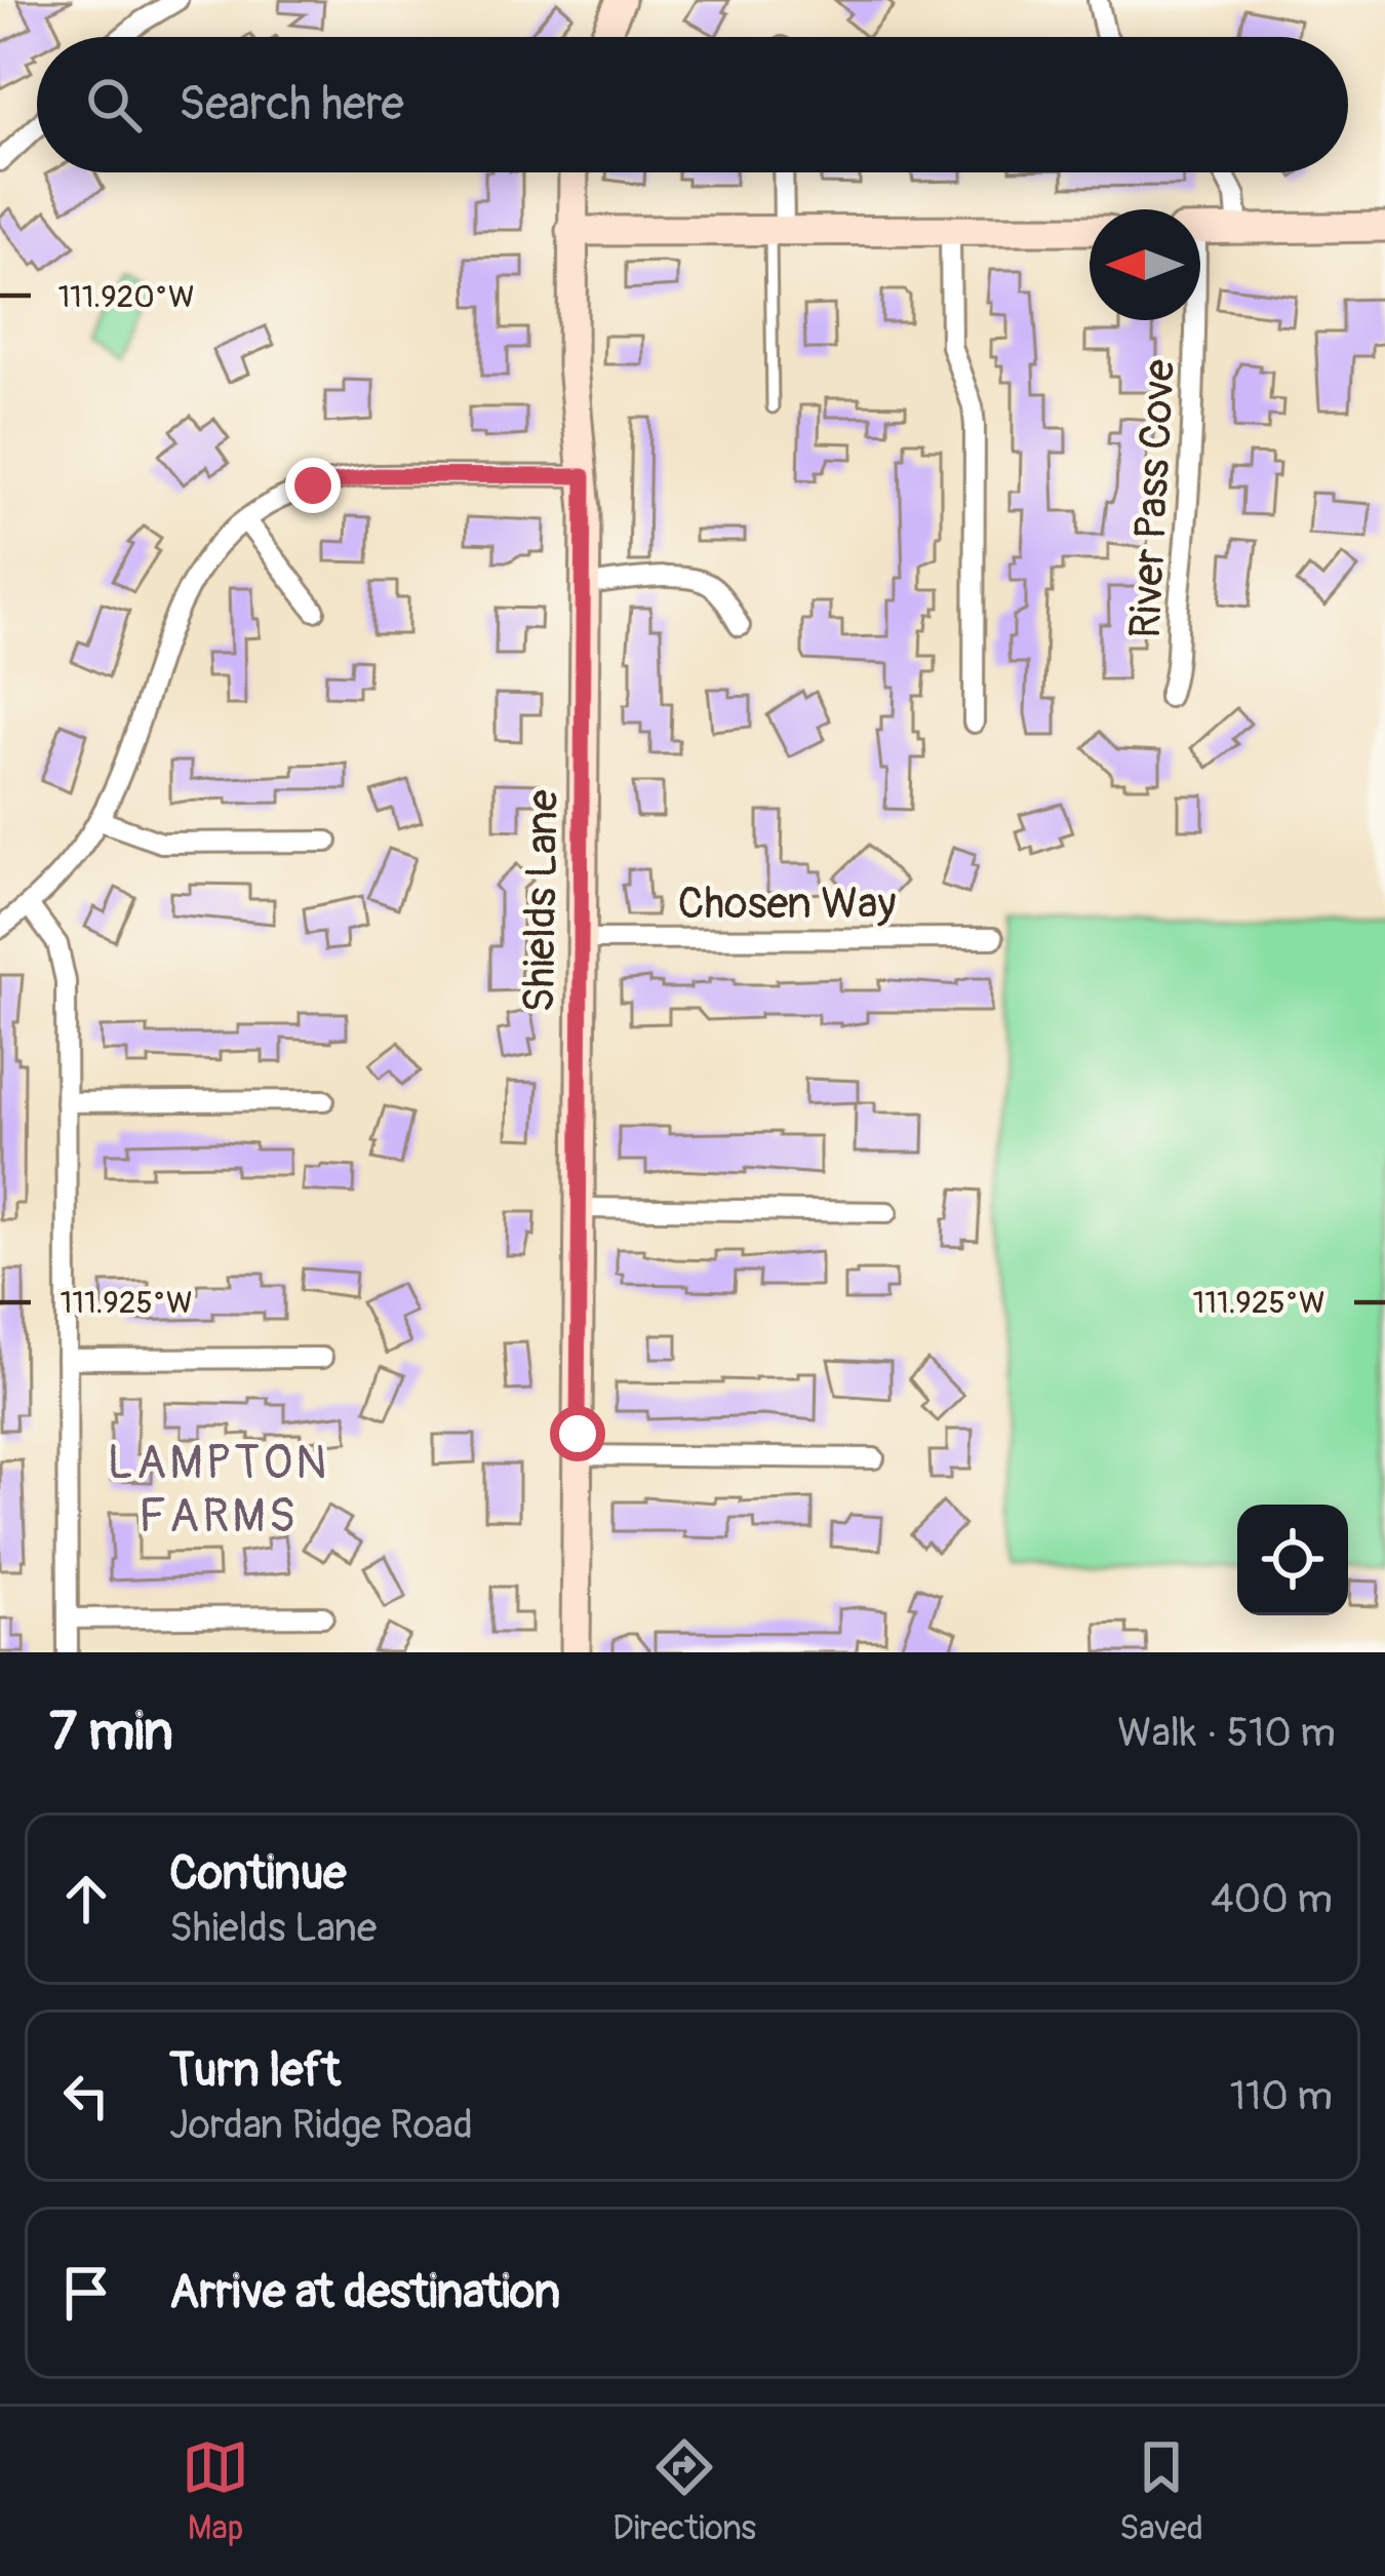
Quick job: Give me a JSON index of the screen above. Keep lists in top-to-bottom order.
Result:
{
  "streets": {
    "main road": ["Shields Lane"],
    "street": ["River Pass Cove", "Chosen Way"]
  },
  "crossings": [
    ["Shields Lane", "Chosen Way"]
  ],
  "districts": ["LAMPTON FARMS"],
  "north": "left",
  "page": {
    "search": "Search here",
    "heading": ["7 min", "Walk · 510 m"],
    "list": [
      ["Continue", "Shields Lane", "400 m"],
      ["Turn left", "Jordan Ridge Road", "110 m"],
      "Arrive at destination"
    ],
    "nav": ["Map", "Directions", "Saved"]
  },
  "coordinates": ["111.920°W", "111.925°W"]
}
